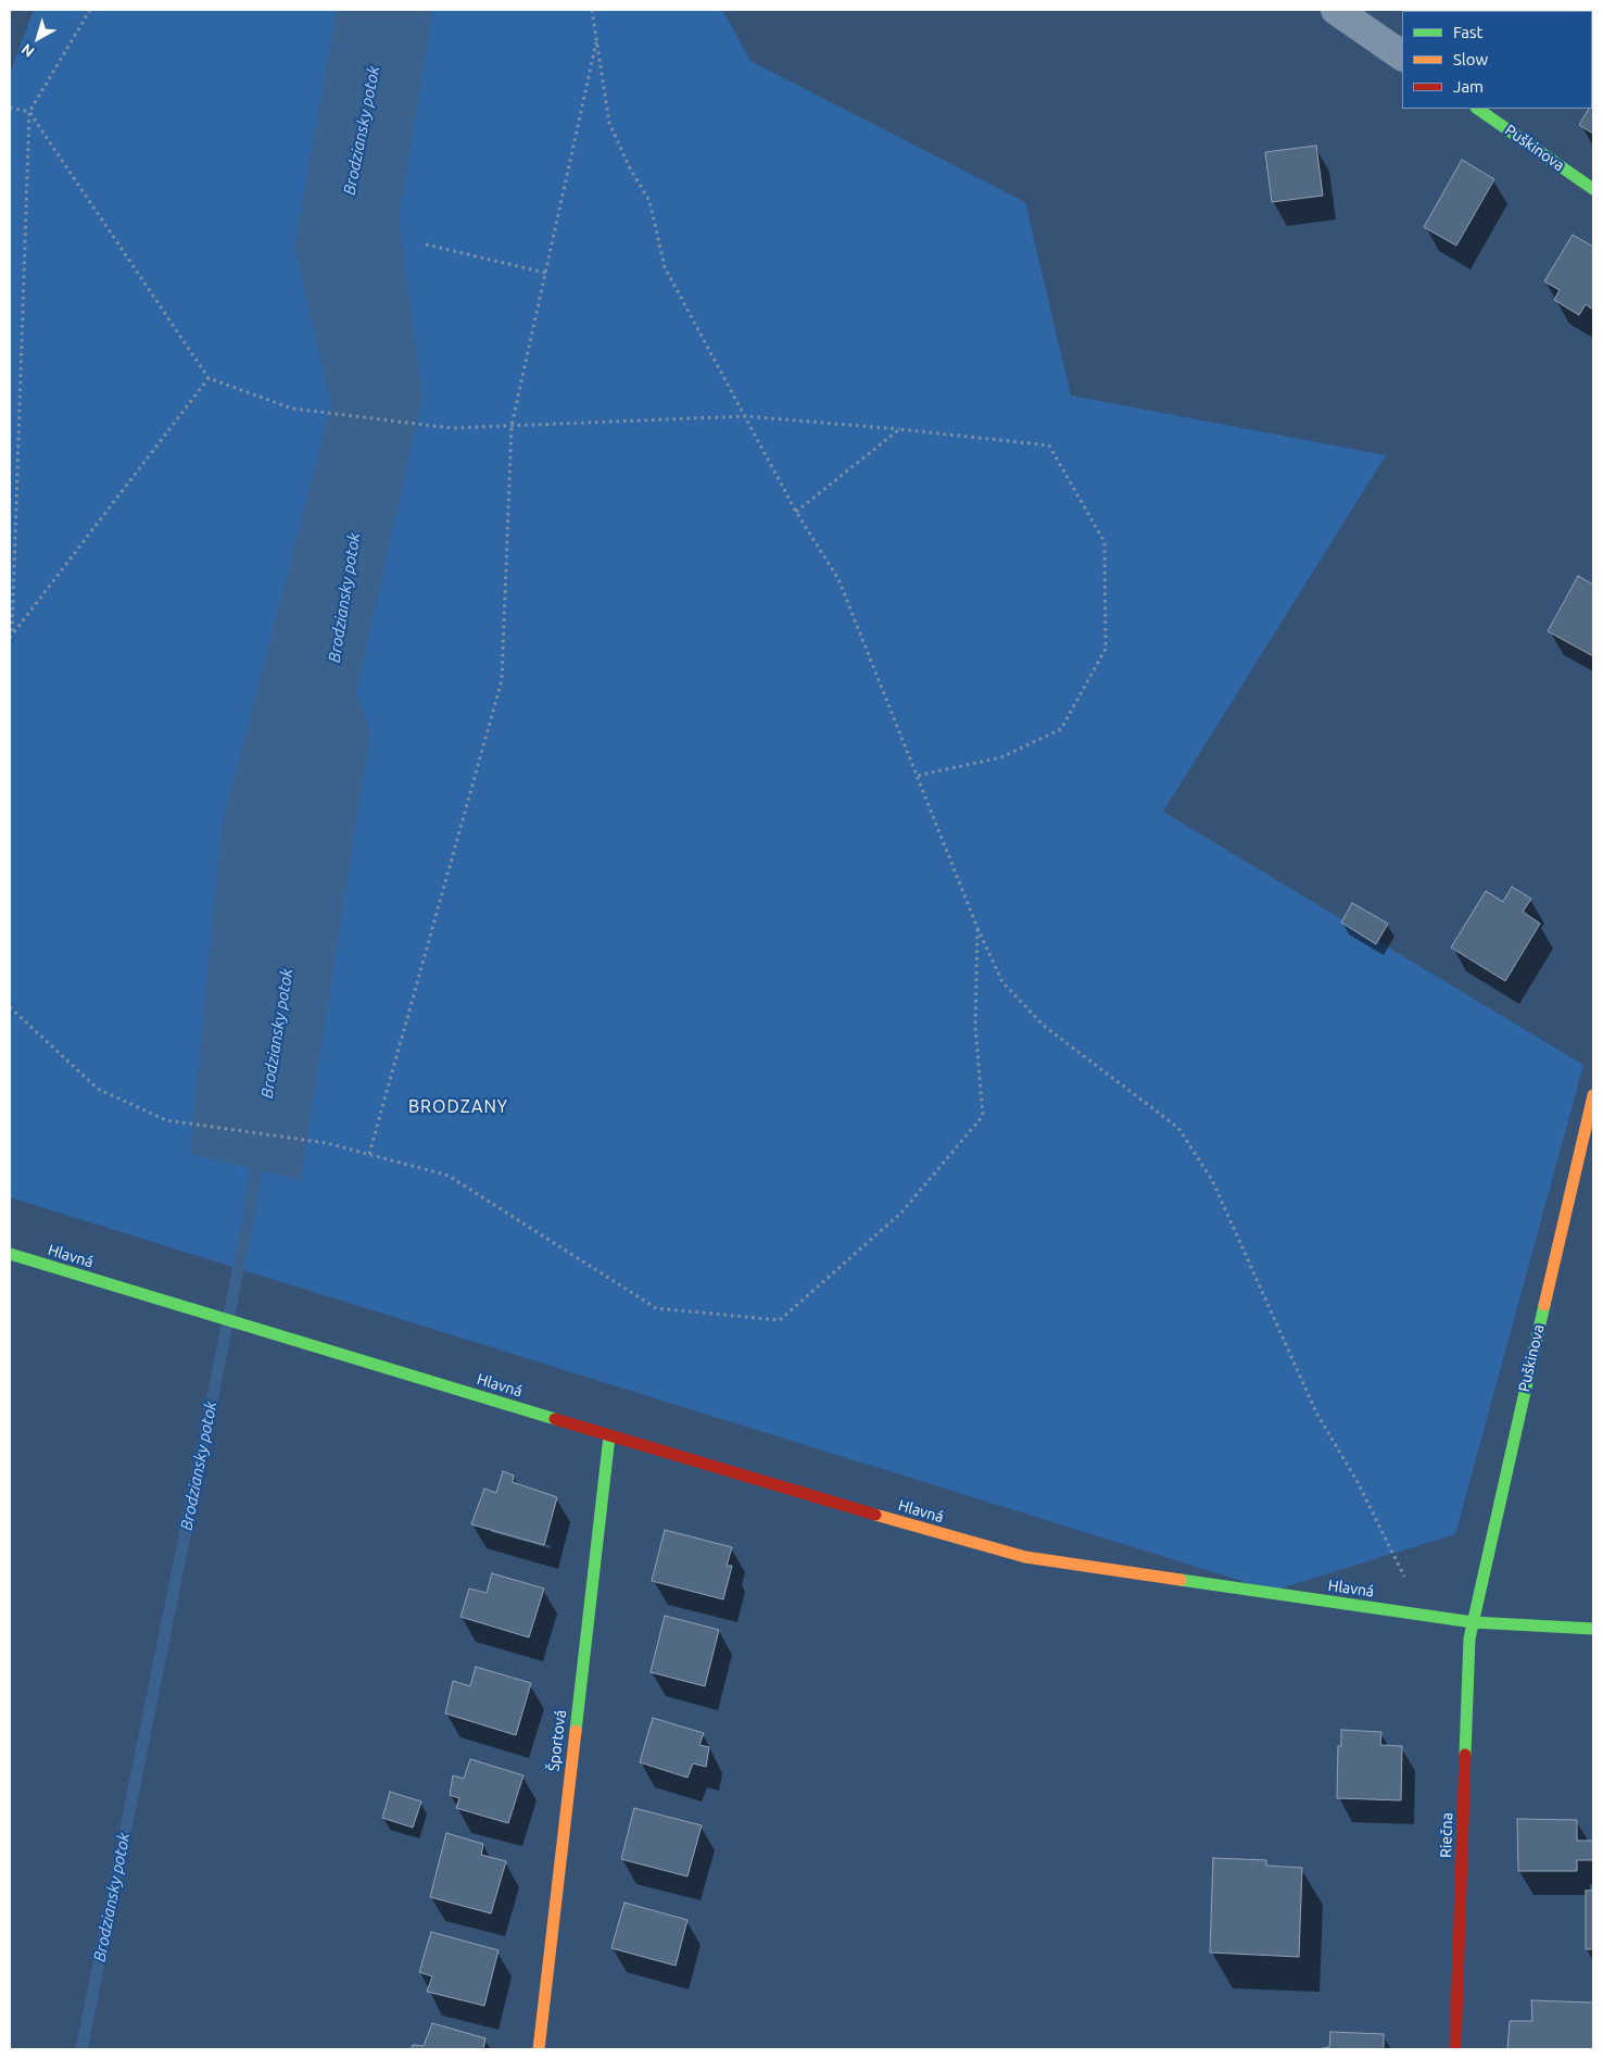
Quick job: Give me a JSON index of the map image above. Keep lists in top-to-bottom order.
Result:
{
  "streets": {
    "street": [
      "Puškinova",
      "Hlavná",
      "Športová",
      "Riečna"
    ]
  },
  "crossings": [
    ["Puškinova", "Hlavná"],
    ["Puškinova", "Riečna"],
    ["Hlavná", "Športová"],
    ["Hlavná", "Riečna"]
  ],
  "districts": ["BRODZANY"],
  "water": ["Brodziansky potok"],
  "legend": ["Fast", "Slow", "Jam"],
  "north": "bottom left"
}
